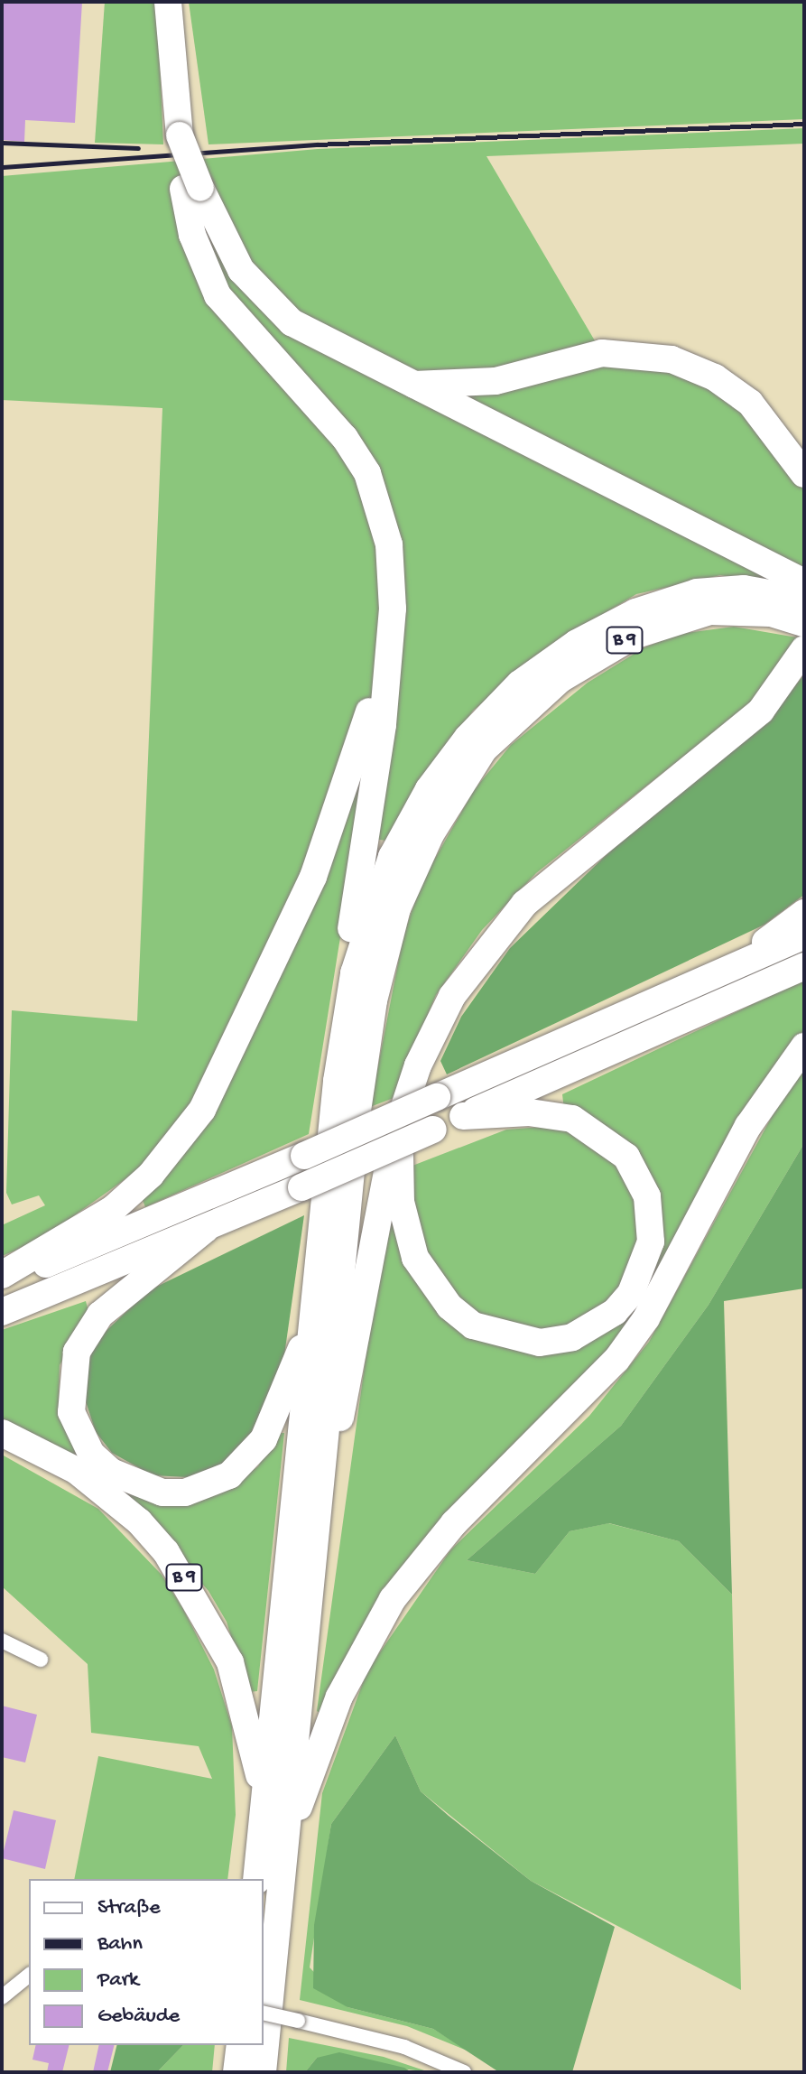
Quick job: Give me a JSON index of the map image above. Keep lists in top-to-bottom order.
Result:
{
  "streets": {
    "highway": ["B 9"]
  },
  "legend": [
    "Straße",
    "Bahn",
    "Park",
    "Gebäude"
  ]
}
